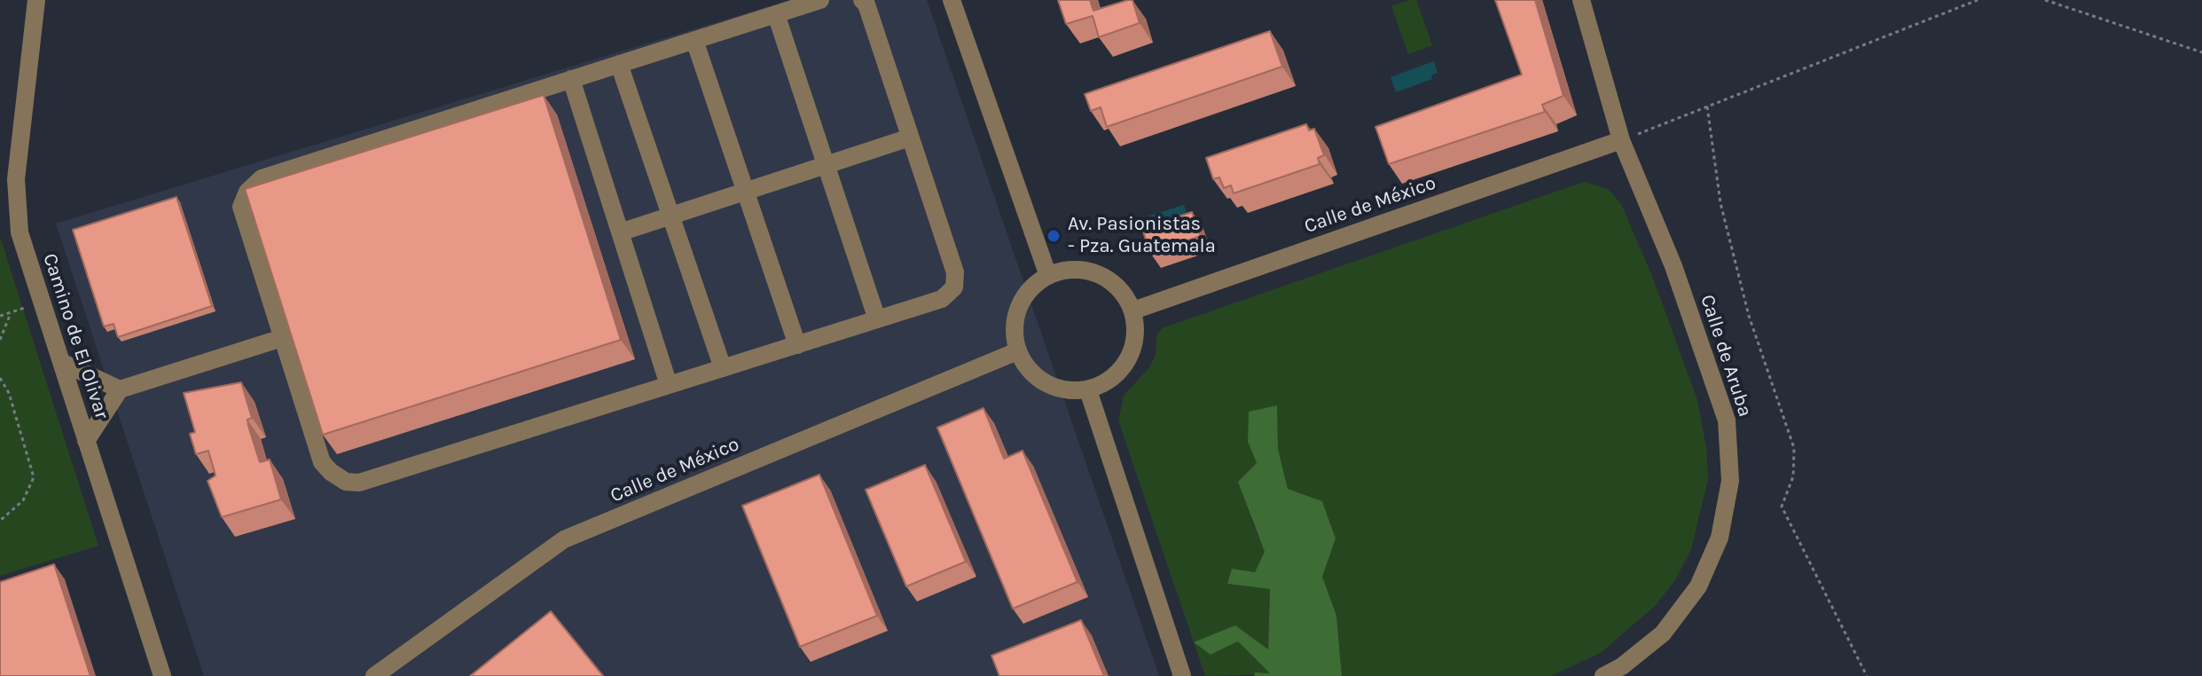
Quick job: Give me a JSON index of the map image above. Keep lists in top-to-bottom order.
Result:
{
  "streets": {
    "street": ["Calle de México", "Camino de El Olivar", "Calle de Aruba"]
  },
  "crossings": [
    ["Calle de México", "Calle de Aruba"]
  ],
  "places": ["Av. Pasionistas - Pza. Guatemala"]
}
